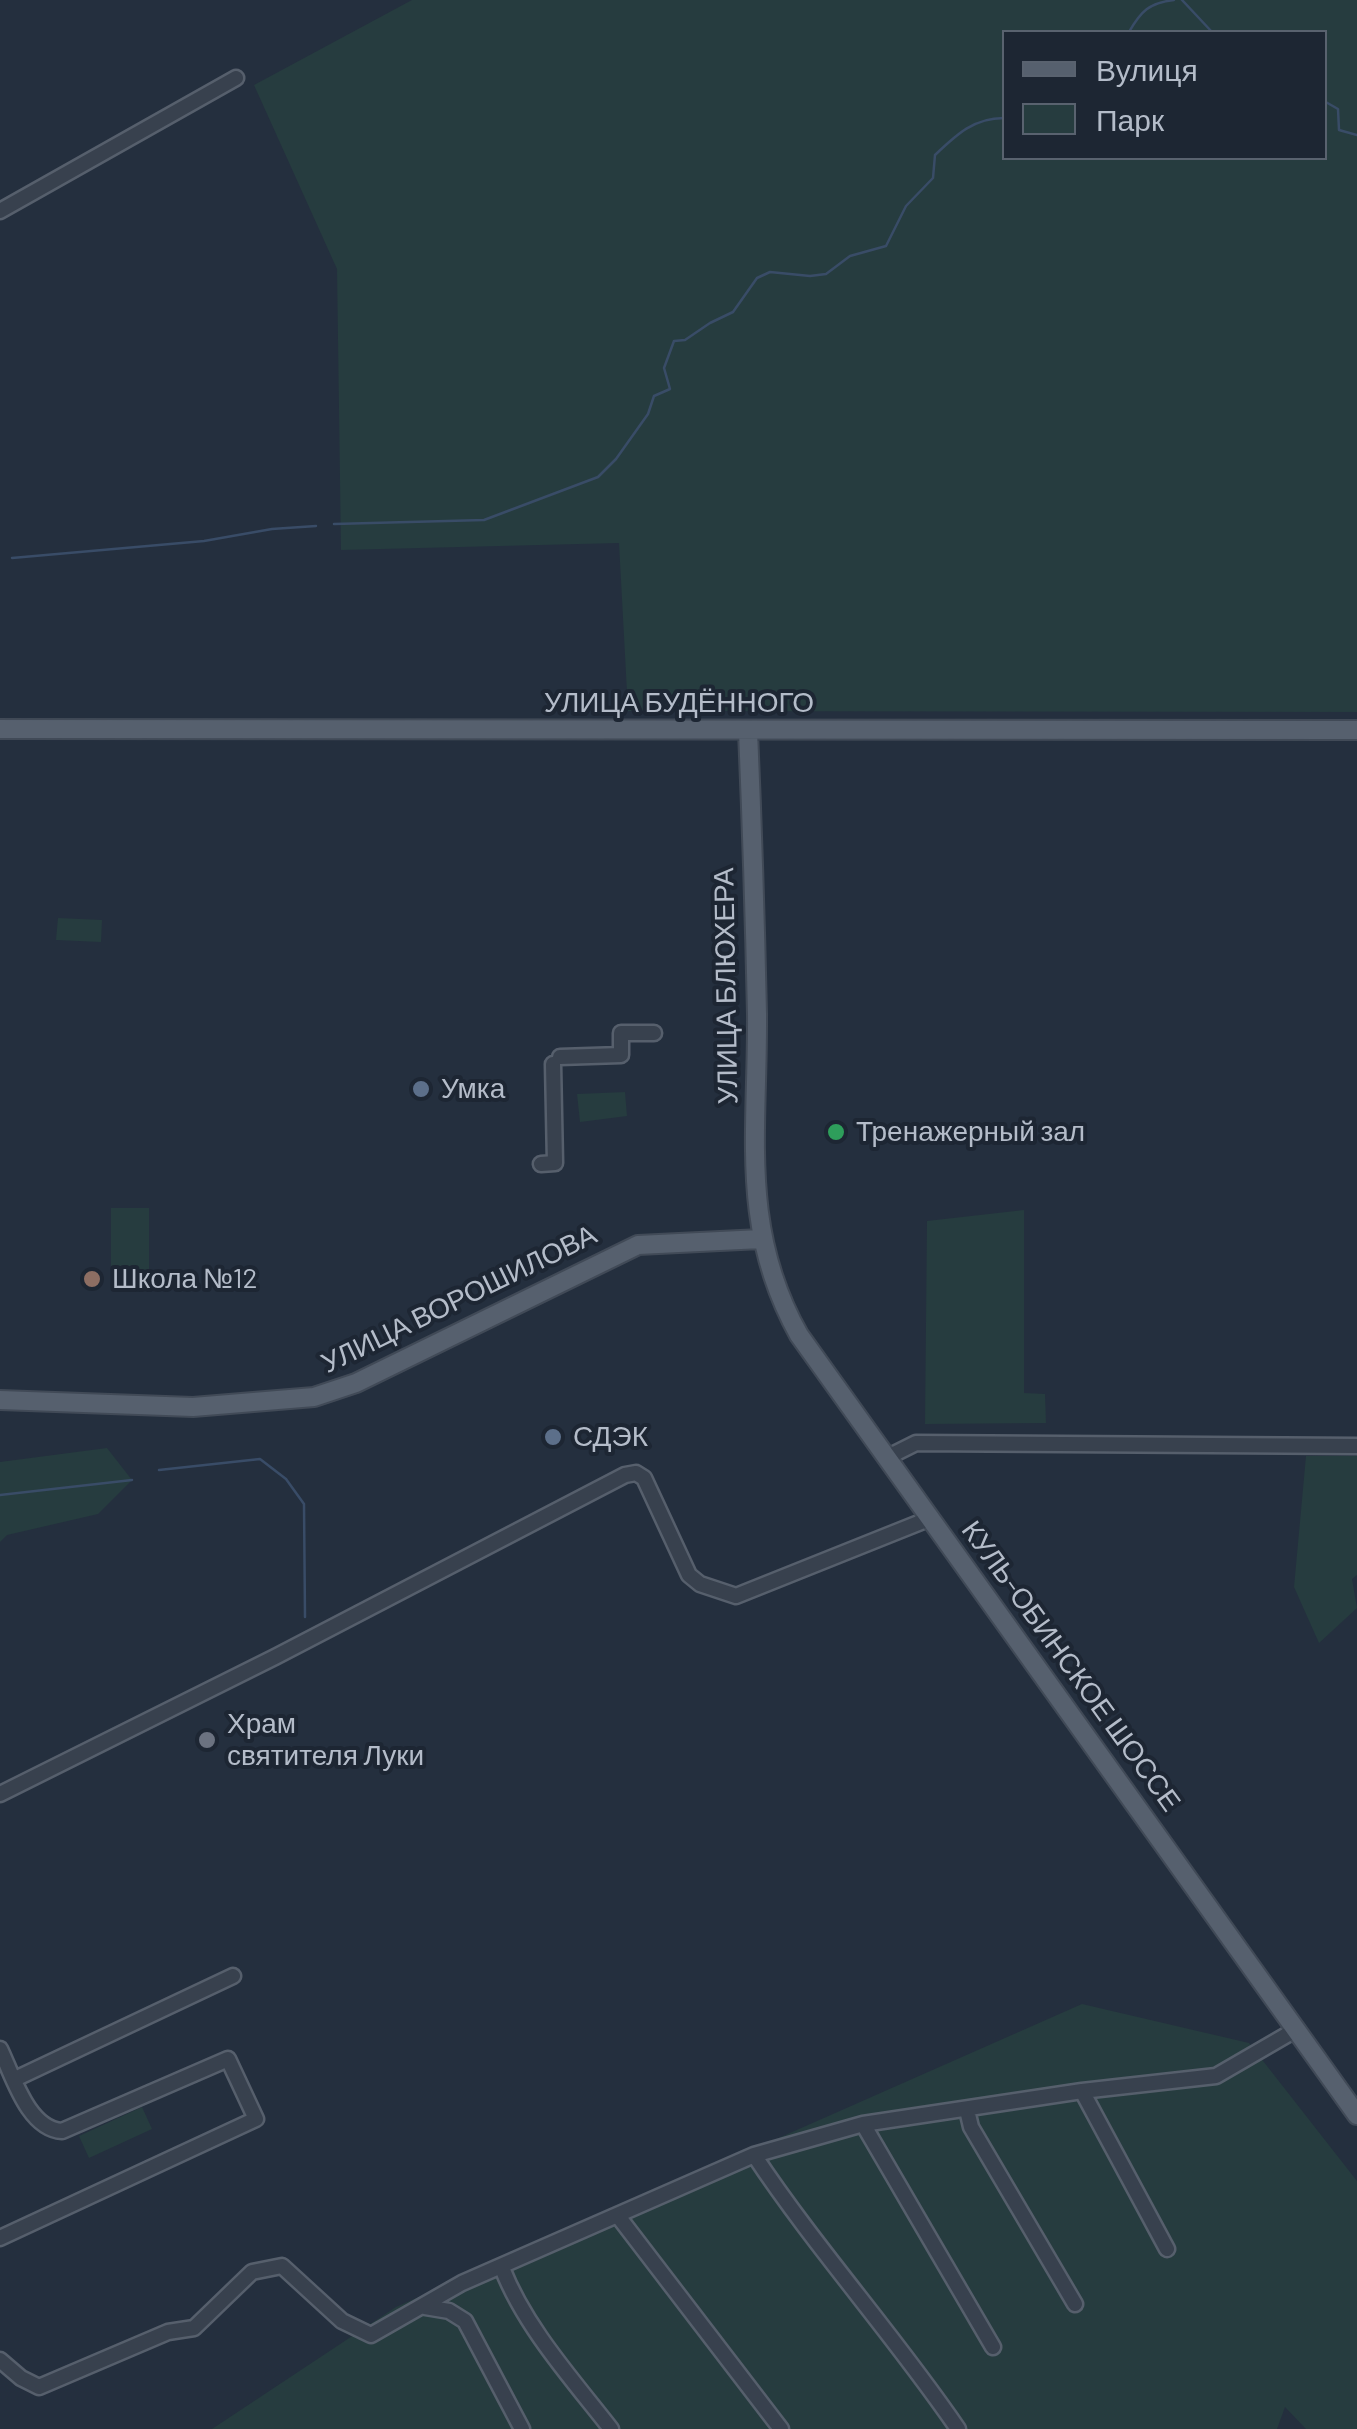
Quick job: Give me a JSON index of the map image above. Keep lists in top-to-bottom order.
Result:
{
  "streets": {
    "main road": [
      "УЛИЦА БУДЁННОГО",
      "УЛИЦА БЛЮХЕРА",
      "УЛИЦА ВОРОШИЛОВА",
      "КУЛЬ-ОБИНСКОЕ ШОССЕ"
    ]
  },
  "crossings": [
    ["УЛИЦА БУДЁННОГО", "УЛИЦА БЛЮХЕРА"],
    ["УЛИЦА БЛЮХЕРА", "УЛИЦА ВОРОШИЛОВА"],
    ["УЛИЦА БЛЮХЕРА", "КУЛЬ-ОБИНСКОЕ ШОССЕ"],
    ["УЛИЦА ВОРОШИЛОВА", "КУЛЬ-ОБИНСКОЕ ШОССЕ"]
  ],
  "places": [
    "Умка",
    "Тренажерный зал",
    "Школа №12",
    "СДЭК",
    "Храм святителя Луки"
  ],
  "legend": ["Вулиця", "Парк"]
}
